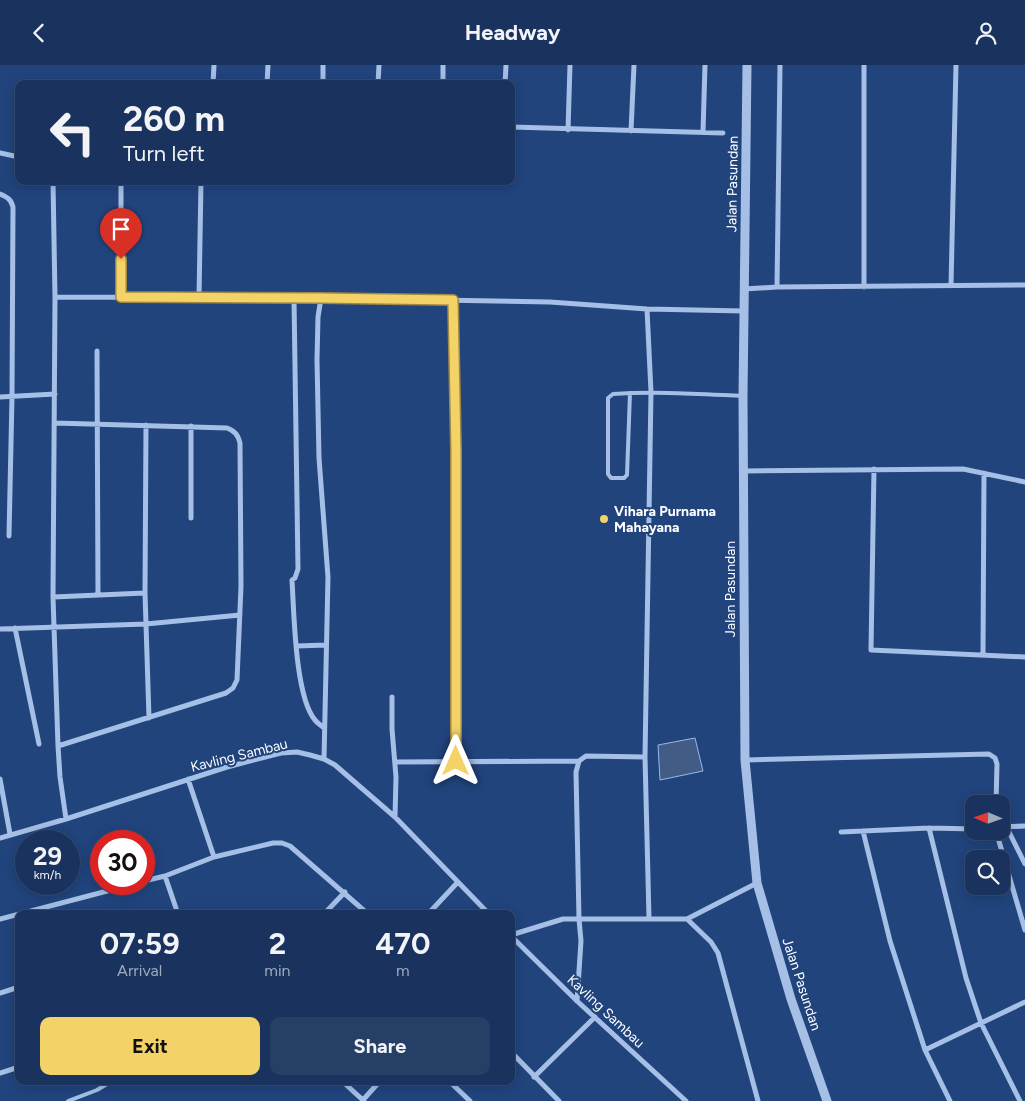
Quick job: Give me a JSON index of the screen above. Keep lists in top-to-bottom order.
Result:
{
  "streets": {
    "street": ["Jalan Pasundan", "Kavling Sambau"]
  },
  "places": ["Vihara Purnama Mahayana"],
  "north": "left",
  "page": {
    "header": "Headway",
    "turn": ["260 m", "Turn left"],
    "speed": "29 km/h",
    "limit": "30",
    "eta": [
      "07:59",
      "Arrival",
      "2",
      "min",
      "470",
      "m"
    ],
    "buttons": ["Exit", "Share"]
  }
}
